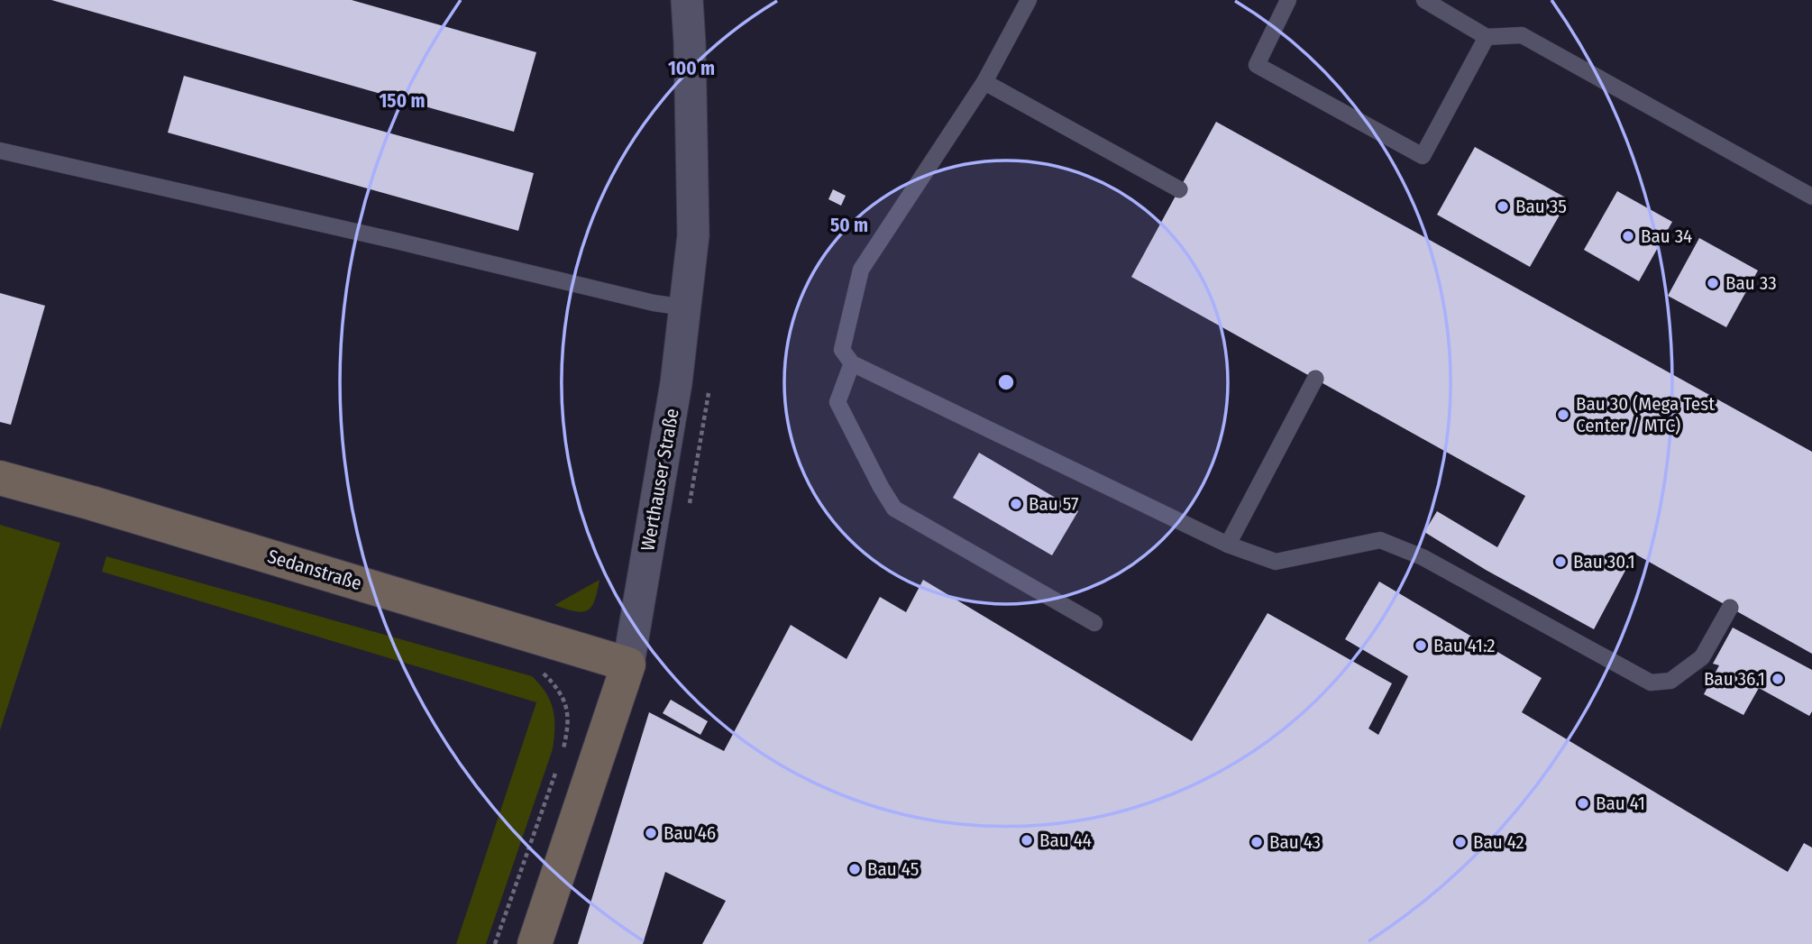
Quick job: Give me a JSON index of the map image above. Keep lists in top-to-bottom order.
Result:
{
  "streets": {
    "main road": ["Werthauser Straße", "Sedanstraße"]
  },
  "crossings": [
    ["Werthauser Straße", "Sedanstraße"]
  ],
  "places": [
    "Bau 35",
    "Bau 34",
    "Bau 33",
    "Bau 30 (Mega Test Center / MTC)",
    "Bau 57",
    "Bau 30.1",
    "Bau 41.2",
    "Bau 36.1",
    "Bau 41",
    "Bau 46",
    "Bau 44",
    "Bau 43",
    "Bau 42",
    "Bau 45"
  ],
  "rings": ["100 m", "150 m", "50 m"]
}
